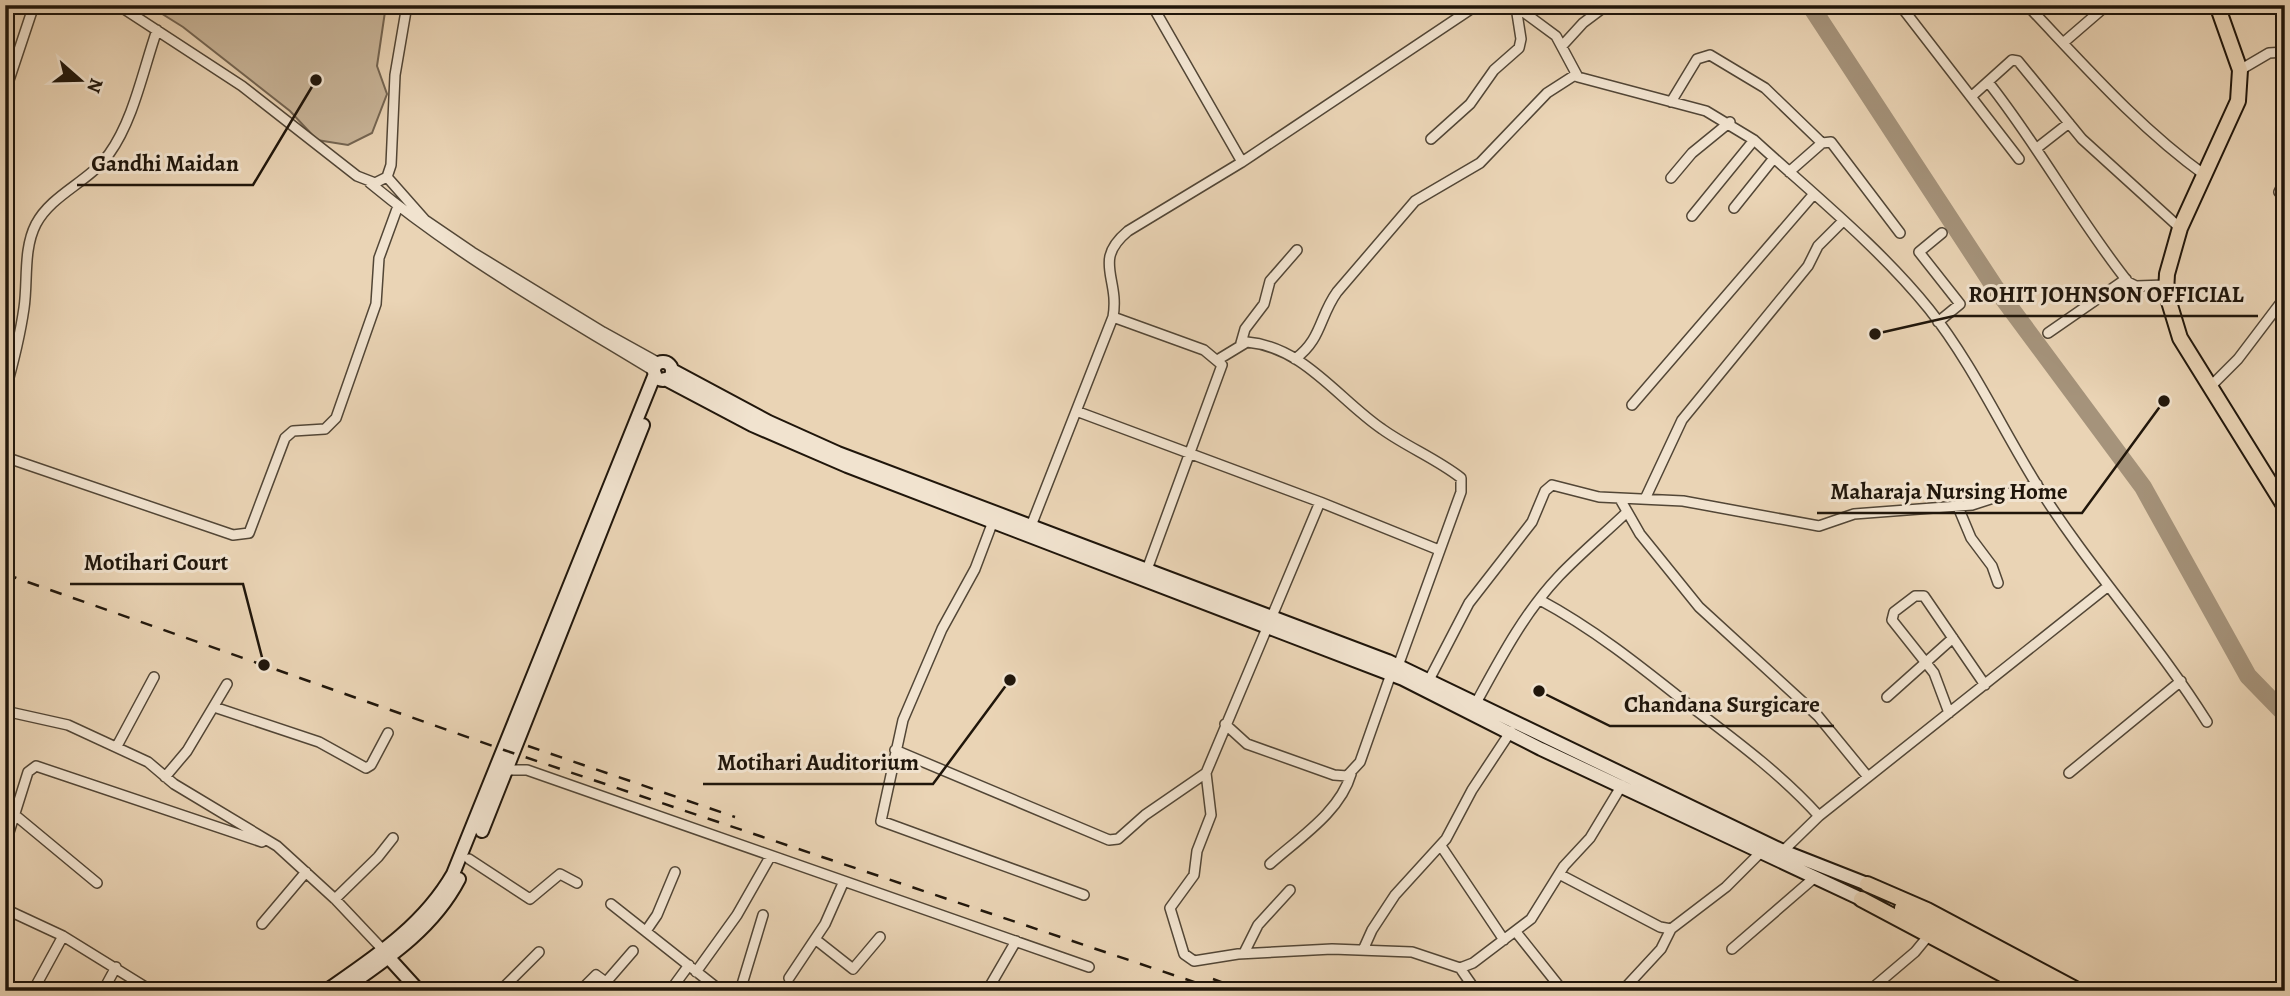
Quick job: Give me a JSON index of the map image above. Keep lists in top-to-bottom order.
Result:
{
  "places": [
    "Gandhi Maidan",
    "ROHIT JOHNSON OFFICIAL",
    "Maharaja Nursing Home",
    "Motihari Court",
    "Motihari Auditorium",
    "Chandana Surgicare"
  ],
  "north": "right"
}
